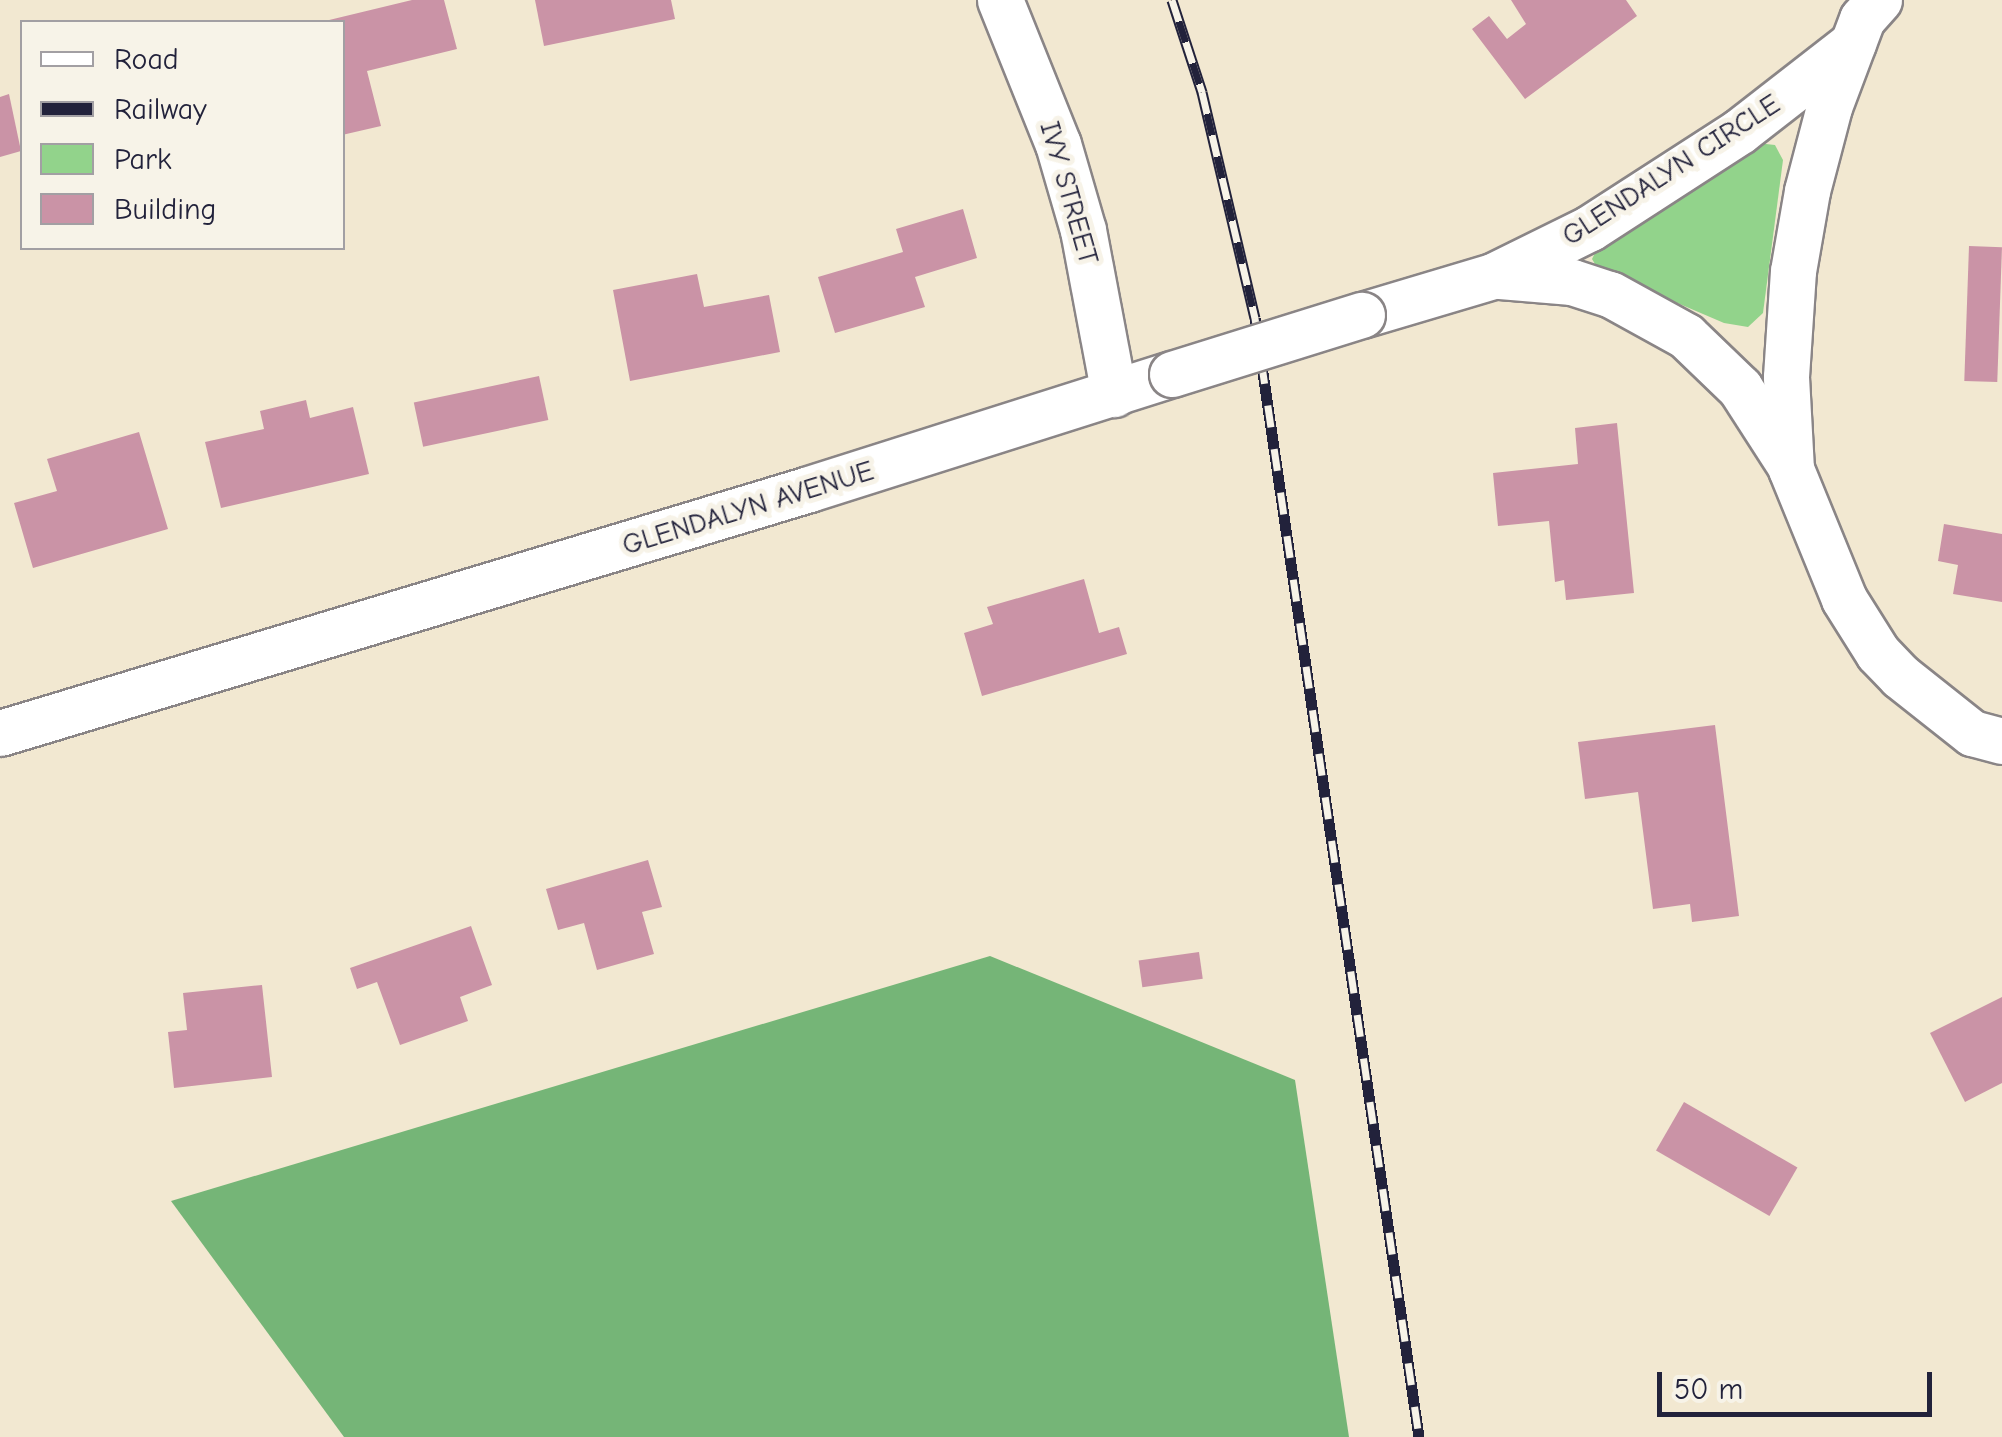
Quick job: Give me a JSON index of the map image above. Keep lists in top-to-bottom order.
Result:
{
  "streets": {
    "street": ["GLENDALYN CIRCLE", "IVY STREET", "GLENDALYN AVENUE"]
  },
  "crossings": [
    ["GLENDALYN CIRCLE", "GLENDALYN AVENUE"],
    ["IVY STREET", "GLENDALYN AVENUE"]
  ],
  "legend": [
    "Road",
    "Railway",
    "Park",
    "Building"
  ],
  "scale_bar": "50 m"
}
